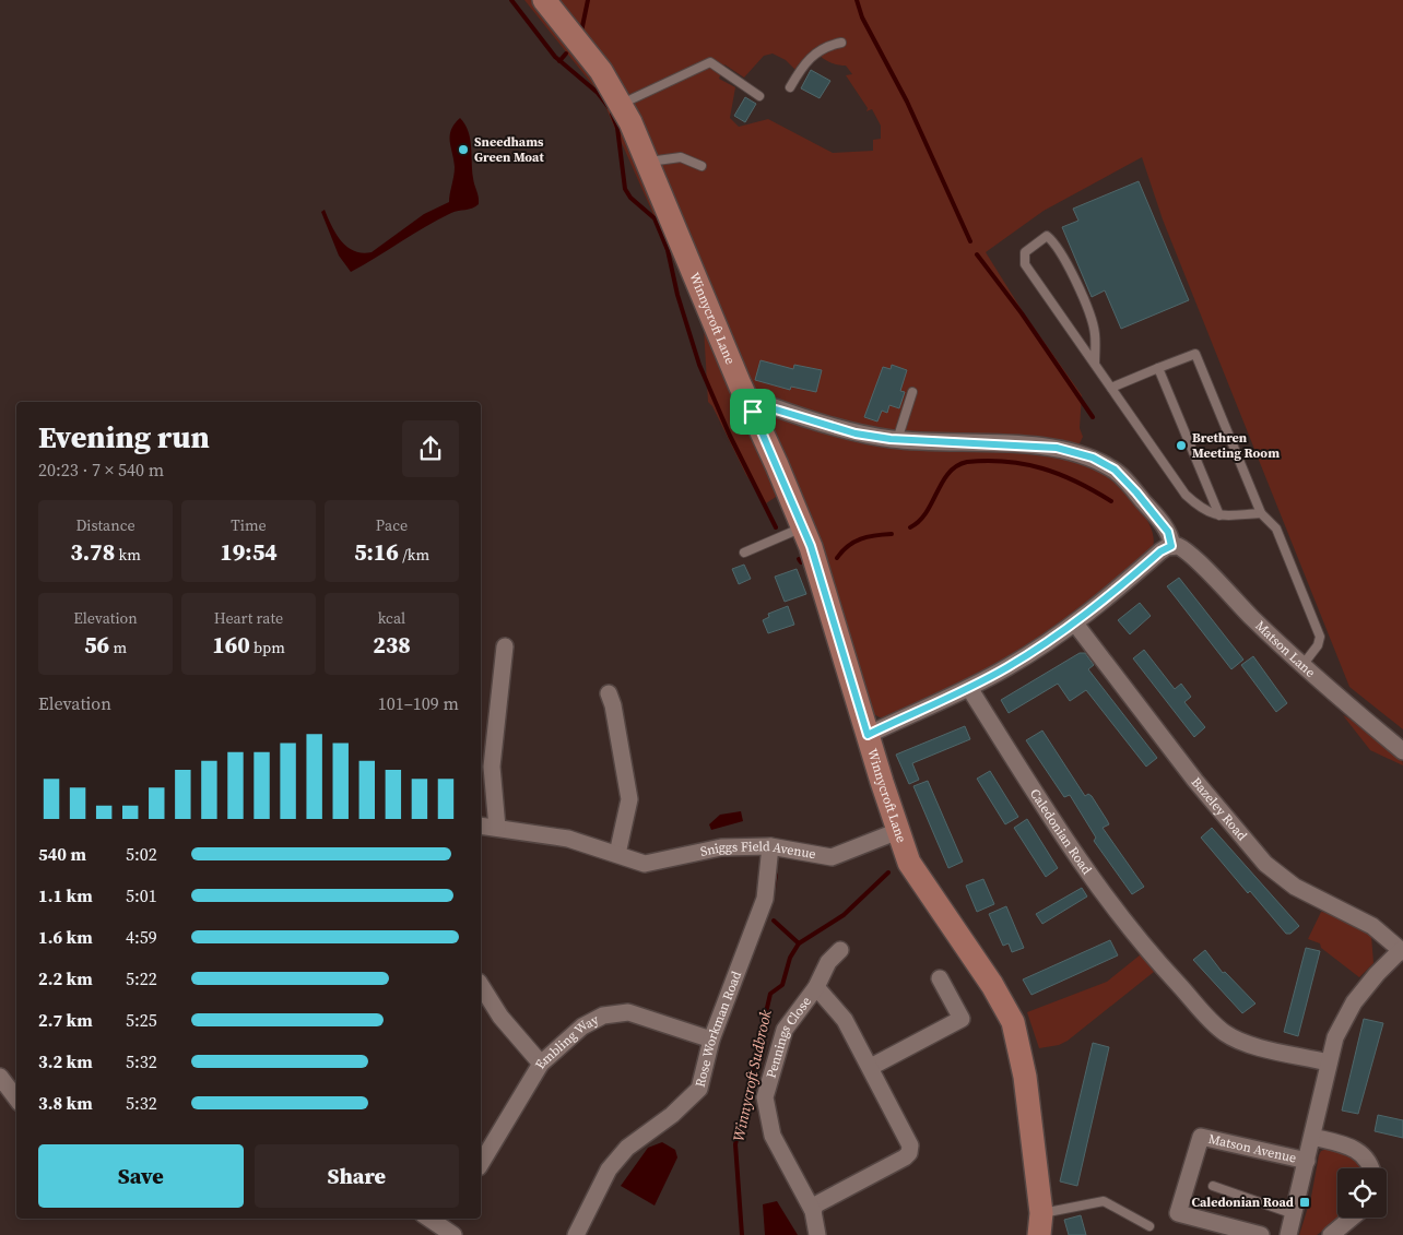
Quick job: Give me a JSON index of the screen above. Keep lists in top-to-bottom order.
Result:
{
  "streets": {
    "street": [
      "Winnycroft Lane",
      "Matson Lane",
      "Bazeley Road",
      "Caledonian Road",
      "Sniggs Field Avenue",
      "Rose Workman Road",
      "Pennings Close",
      "Embling Way",
      "Matson Avenue"
    ]
  },
  "crossings": [
    ["Winnycroft Lane", "Sniggs Field Avenue"],
    ["Bazeley Road", "Matson Avenue"],
    ["Caledonian Road", "Matson Avenue"],
    ["Sniggs Field Avenue", "Rose Workman Road"],
    ["Rose Workman Road", "Embling Way"]
  ],
  "water": ["Winnycroft Sudbrook"],
  "places": {
    "other": ["Sneedhams Green Moat", "Brethren Meeting Room"],
    "transit": ["Caledonian Road"]
  },
  "page": {
    "heading": ["Evening run", "20:23 · 7 × 540 m"],
    "stats": [
      ["Distance", "3.78 km"],
      ["Time", "19:54"],
      ["Pace", "5:16 /km"],
      ["Elevation", "56 m"],
      ["Heart rate", "160 bpm"],
      ["kcal", "238"]
    ],
    "chart": ["Elevation", "101–109 m"],
    "list": [
      {
        "name": "540 m",
        "note": "5:02"
      },
      {
        "name": "1.1 km",
        "note": "5:01"
      },
      {
        "name": "1.6 km",
        "note": "4:59"
      },
      {
        "name": "2.2 km",
        "note": "5:22"
      },
      {
        "name": "2.7 km",
        "note": "5:25"
      },
      {
        "name": "3.2 km",
        "note": "5:32"
      },
      {
        "name": "3.8 km",
        "note": "5:32"
      }
    ],
    "buttons": ["Save", "Share"]
  }
}
